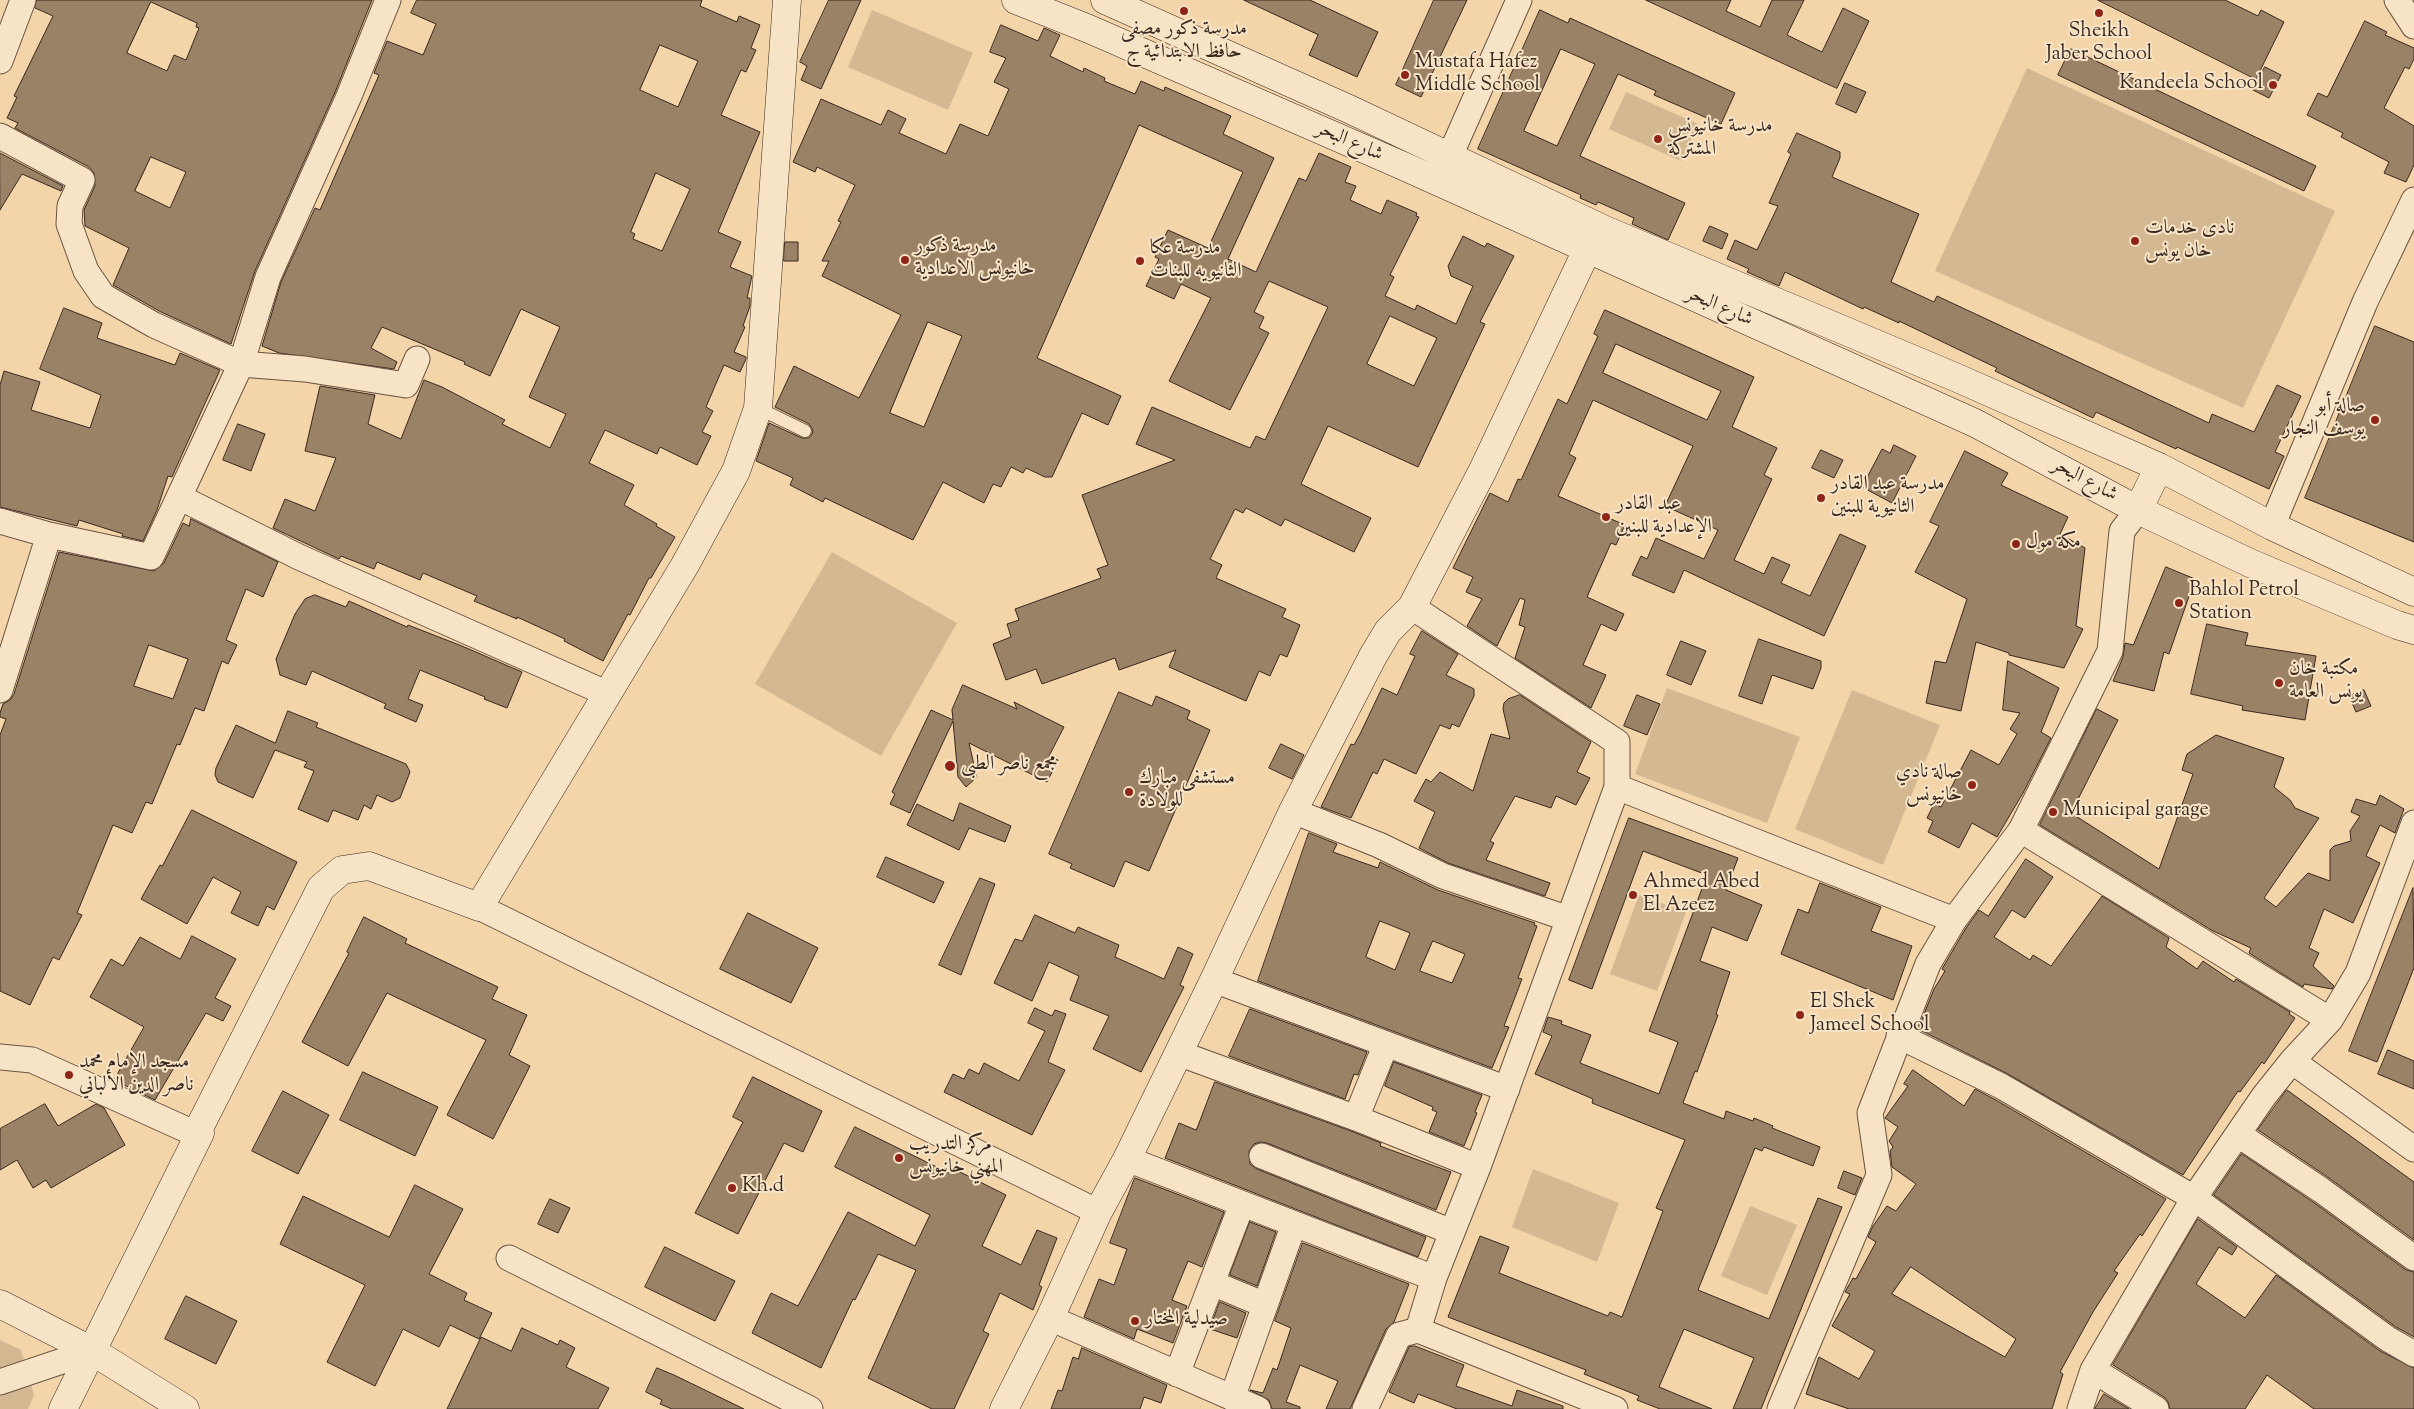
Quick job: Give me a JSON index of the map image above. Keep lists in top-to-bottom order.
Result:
{
  "streets": {
    "street": ["شارع البحر"]
  },
  "places": [
    "مدرسة ذكور مصفى حافظ الابتدائية ج",
    "Sheikh Jaber School",
    "Mustafa Hafez Middle School",
    "Kandeela School",
    "مدرسة خانيونس المشتركة",
    "نادى خدمات خان يونس",
    "مدرسة ذكور خانيونس الاعدادية",
    "مدرسة عكا الثانيويه للبنات",
    "صالة أبو يوسف النجار",
    "مدرسة عبد القادر الثانيوية للبنين",
    "عبد القادر الإعدادية للبنين",
    "مكة مول",
    "Bahlol Petrol Station",
    "مكتبة خان يونس العامة",
    "مجمع ناصر الطبى",
    "صالة نادي خانيونس",
    "مستشفى مبارك للولادة",
    "Municipal garage",
    "Ahmed Abed El Azeez",
    "El Shek Jameel School",
    "مسجد الإمام محمد ناصر الدين الألباني",
    "مركز التدريب المهني خانيونس",
    "Kh.d",
    "صيدلية المختار"
  ]
}
